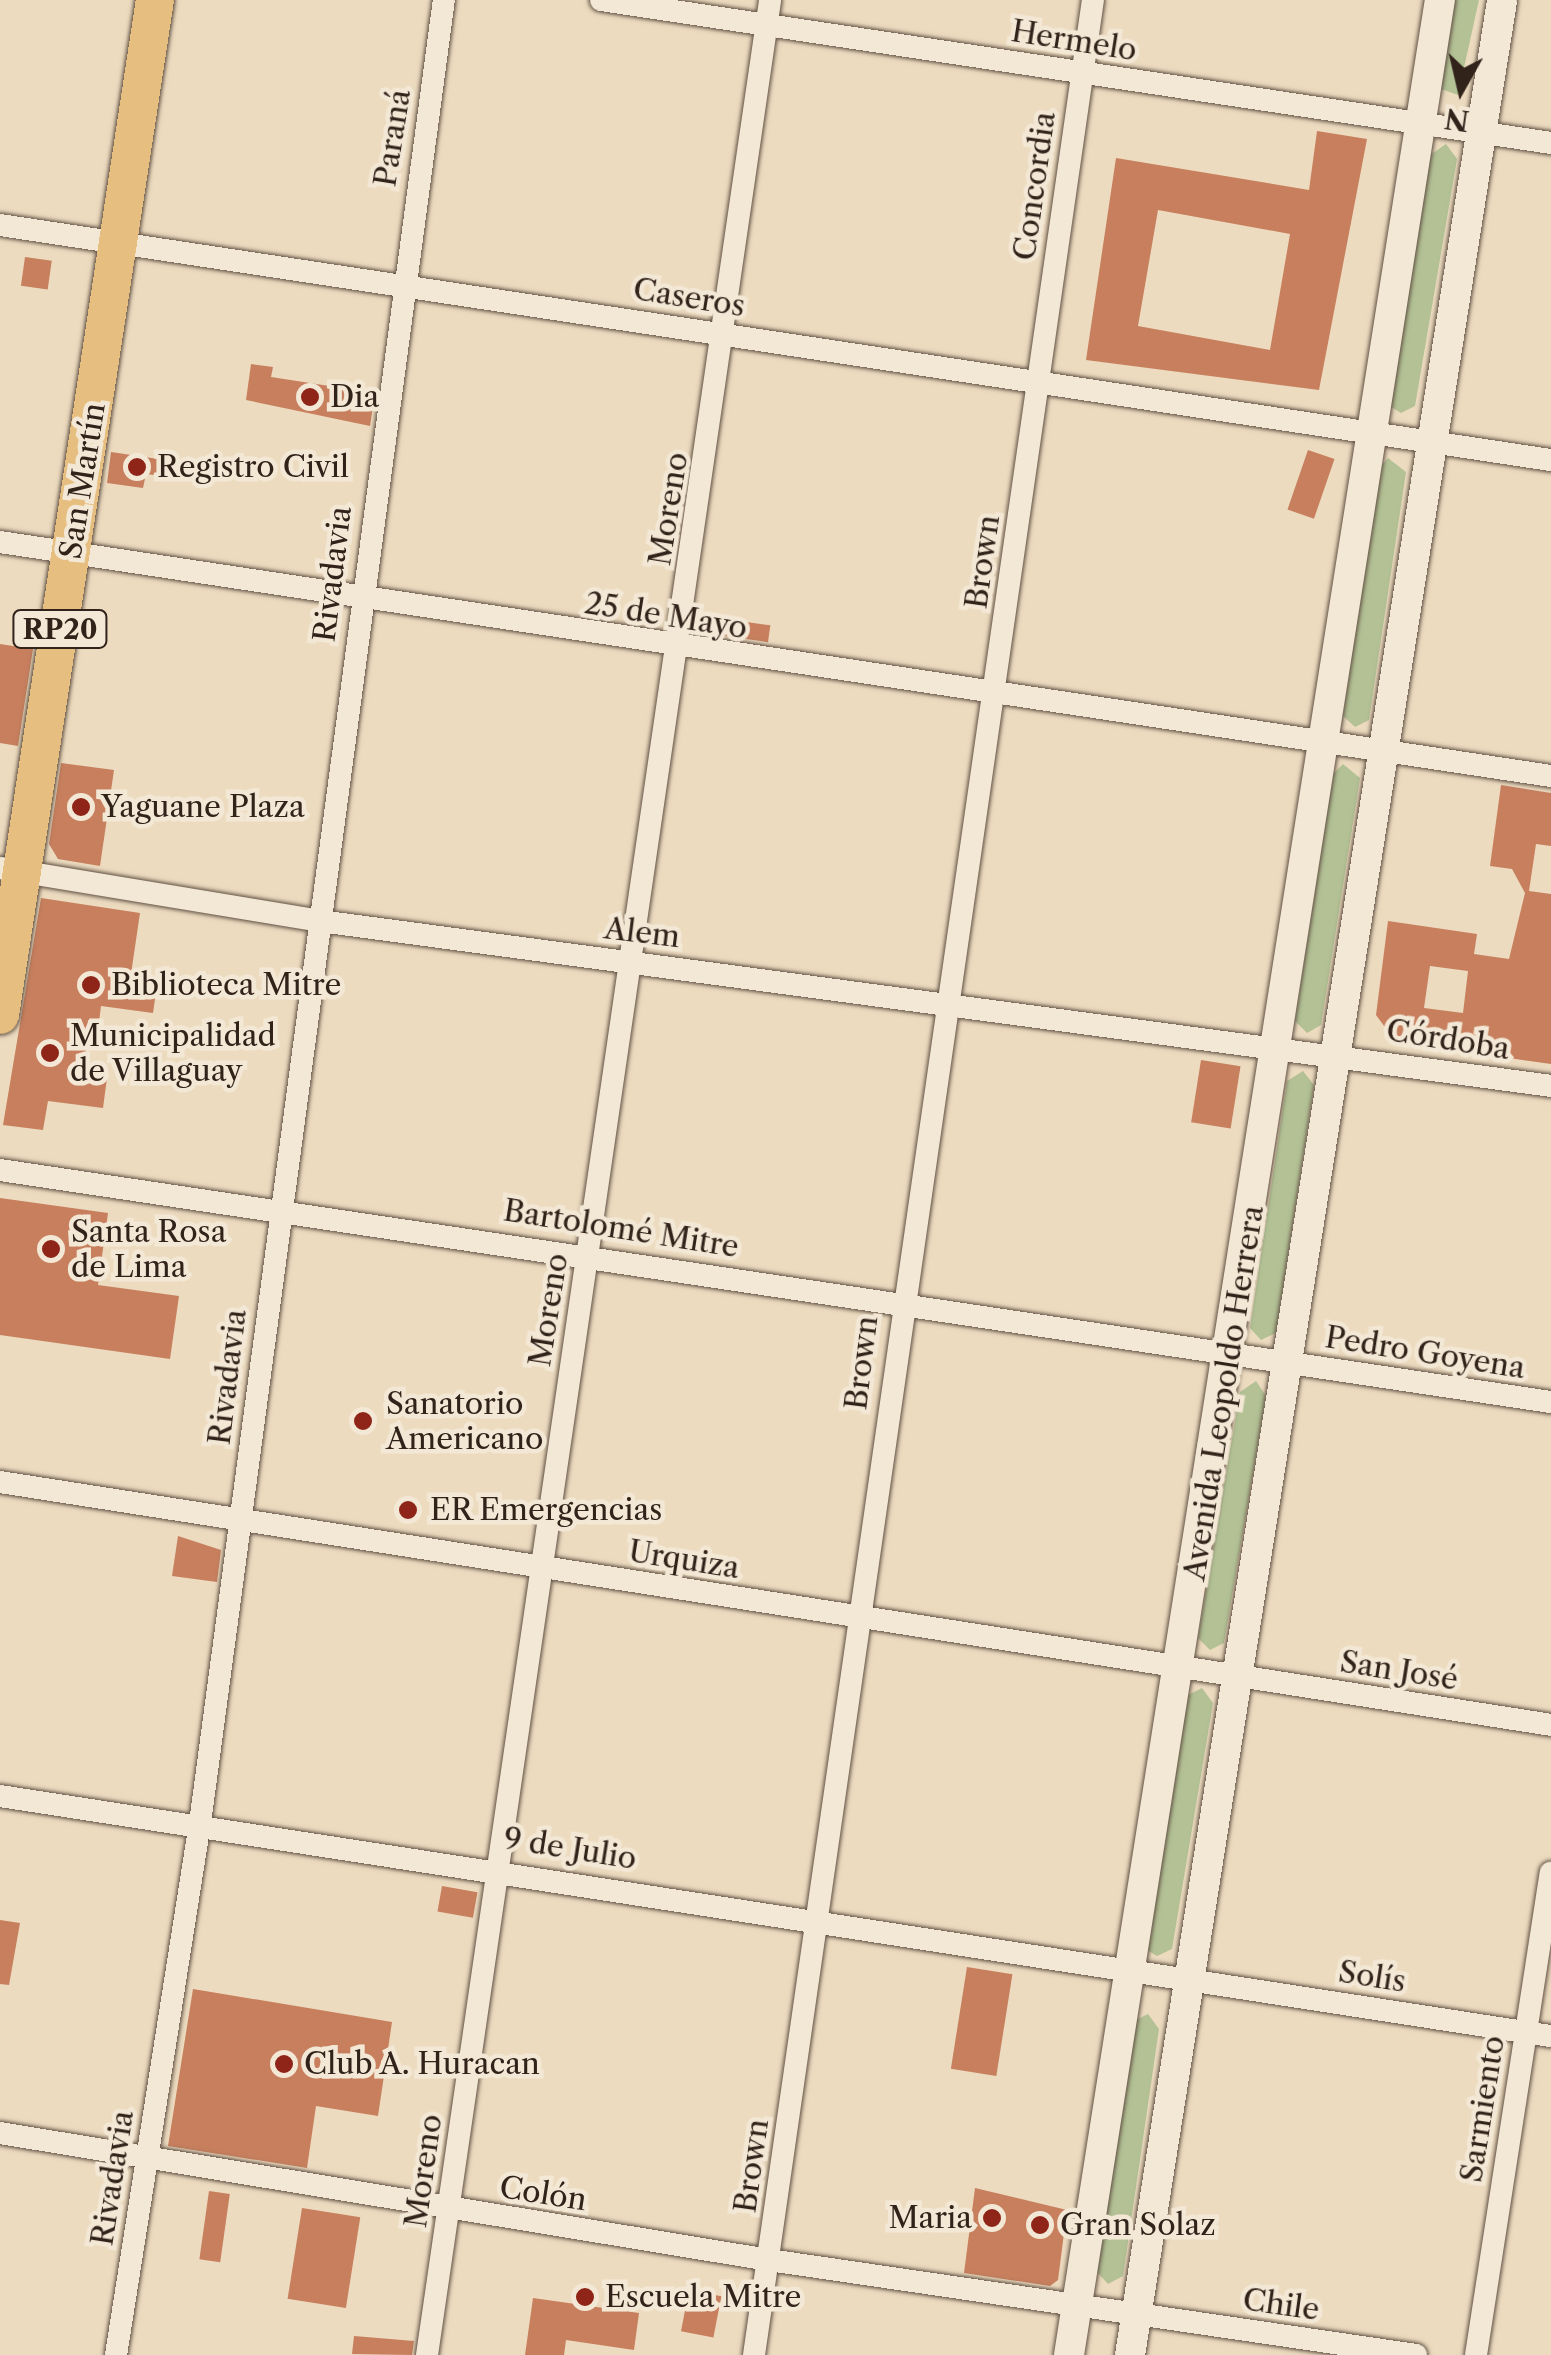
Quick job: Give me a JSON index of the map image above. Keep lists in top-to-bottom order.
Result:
{
  "streets": {
    "main road": ["San Martín", "RP20"],
    "street": [
      "Hermelo",
      "Paraná",
      "Concordia",
      "Caseros",
      "Moreno",
      "Brown",
      "Rivadavia",
      "25 de Mayo",
      "Alem",
      "Córdoba",
      "Bartolomé Mitre",
      "Pedro Goyena",
      "Avenida Leopoldo Herrera",
      "Urquiza",
      "San José",
      "9 de Julio",
      "Solís",
      "Sarmiento",
      "Colón",
      "Chile"
    ]
  },
  "crossings": [
    ["Hermelo", "Concordia"],
    ["Hermelo", "Moreno"],
    ["Hermelo", "Avenida Leopoldo Herrera"],
    ["Paraná", "Caseros"],
    ["Paraná", "Rivadavia"],
    ["Concordia", "Caseros"],
    ["Concordia", "Brown"],
    ["Caseros", "San Martín"],
    ["Caseros", "Moreno"],
    ["Caseros", "Brown"],
    ["Caseros", "Rivadavia"],
    ["Caseros", "RP20"],
    ["Caseros", "Avenida Leopoldo Herrera"],
    ["San Martín", "25 de Mayo"],
    ["San Martín", "RP20"],
    ["San Martín", "Alem"],
    ["Moreno", "25 de Mayo"],
    ["Moreno", "Alem"],
    ["Moreno", "Bartolomé Mitre"],
    ["Moreno", "Urquiza"],
    ["Moreno", "9 de Julio"],
    ["Moreno", "Colón"],
    ["Brown", "25 de Mayo"],
    ["Brown", "Alem"],
    ["Brown", "Bartolomé Mitre"],
    ["Brown", "Urquiza"],
    ["Brown", "9 de Julio"],
    ["Brown", "Colón"],
    ["Rivadavia", "25 de Mayo"],
    ["Rivadavia", "Alem"],
    ["Rivadavia", "Bartolomé Mitre"],
    ["Rivadavia", "Urquiza"],
    ["Rivadavia", "9 de Julio"],
    ["Rivadavia", "Colón"],
    ["25 de Mayo", "Avenida Leopoldo Herrera"],
    ["Alem", "Córdoba"],
    ["Alem", "Avenida Leopoldo Herrera"],
    ["Córdoba", "Avenida Leopoldo Herrera"],
    ["Bartolomé Mitre", "Pedro Goyena"],
    ["Bartolomé Mitre", "Avenida Leopoldo Herrera"],
    ["Pedro Goyena", "Avenida Leopoldo Herrera"],
    ["Avenida Leopoldo Herrera", "Urquiza"],
    ["Avenida Leopoldo Herrera", "San José"],
    ["Avenida Leopoldo Herrera", "9 de Julio"],
    ["Avenida Leopoldo Herrera", "Solís"],
    ["Avenida Leopoldo Herrera", "Colón"],
    ["Avenida Leopoldo Herrera", "Chile"],
    ["Urquiza", "San José"],
    ["9 de Julio", "Solís"],
    ["Solís", "Sarmiento"],
    ["Colón", "Chile"]
  ],
  "places": [
    "Dia",
    "Registro Civil",
    "Yaguane Plaza",
    "Biblioteca Mitre",
    "Municipalidad de Villaguay",
    "Santa Rosa de Lima",
    "Sanatorio Americano",
    "ER Emergencias",
    "Club A. Huracan",
    "Maria",
    "Gran Solaz",
    "Escuela Mitre"
  ],
  "north": "bottom"
}
